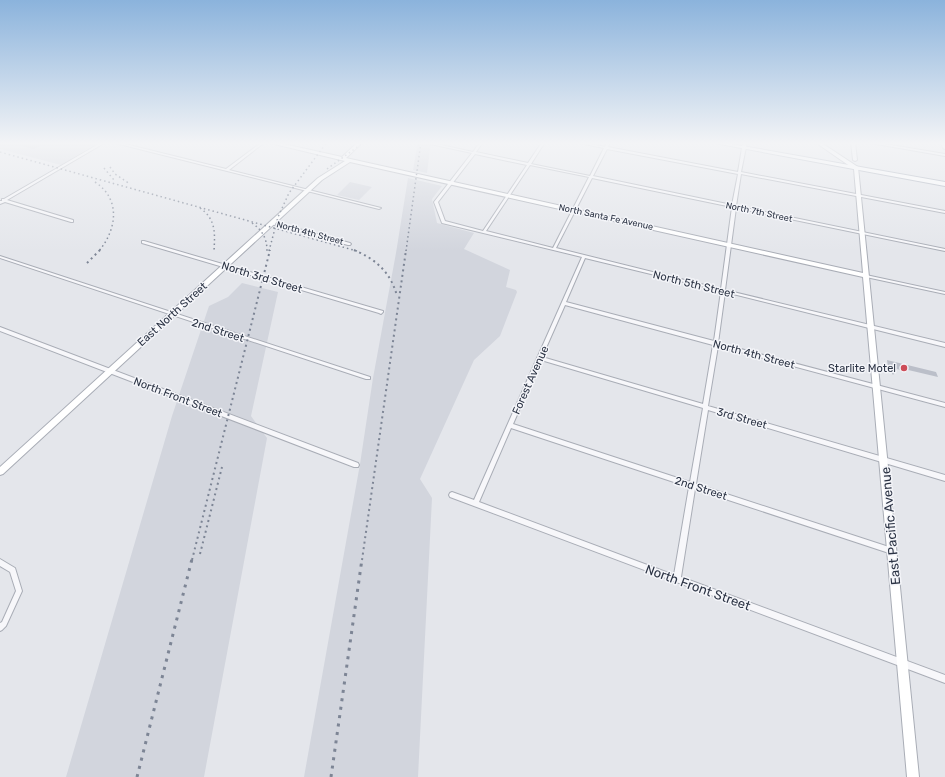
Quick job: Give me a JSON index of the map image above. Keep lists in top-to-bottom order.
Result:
{
  "streets": {
    "main road": ["North Santa Fe Avenue", "East North Street", "East Pacific Avenue"],
    "street": [
      "North 7th Street",
      "North 4th Street",
      "North 3rd Street",
      "North 5th Street",
      "2nd Street",
      "Forest Avenue",
      "North Front Street",
      "3rd Street"
    ]
  },
  "crossings": [
    ["North 7th Street", "East Pacific Avenue"],
    ["North Santa Fe Avenue", "North 5th Street"],
    ["North Santa Fe Avenue", "East Pacific Avenue"],
    ["North 4th Street", "East North Street"],
    ["North 4th Street", "Forest Avenue"],
    ["North 4th Street", "East Pacific Avenue"],
    ["North 3rd Street", "East North Street"],
    ["North 5th Street", "Forest Avenue"],
    ["North 5th Street", "East Pacific Avenue"],
    ["East North Street", "2nd Street"],
    ["East North Street", "North Front Street"],
    ["2nd Street", "Forest Avenue"],
    ["2nd Street", "East Pacific Avenue"],
    ["Forest Avenue", "North Front Street"],
    ["Forest Avenue", "3rd Street"],
    ["North Front Street", "East Pacific Avenue"],
    ["3rd Street", "East Pacific Avenue"]
  ],
  "places": ["Starlite Motel"]
}
